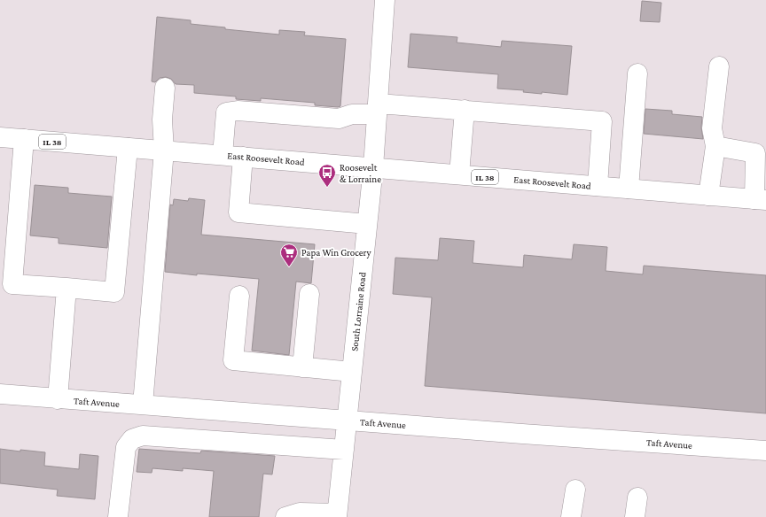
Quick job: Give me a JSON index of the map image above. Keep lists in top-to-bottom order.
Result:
{
  "streets": {
    "street": [
      "IL 38",
      "East Roosevelt Road",
      "South Lorraine Road",
      "Taft Avenue"
    ]
  },
  "crossings": [
    ["East Roosevelt Road", "South Lorraine Road"],
    ["South Lorraine Road", "Taft Avenue"]
  ],
  "places": {
    "bus stop": ["Roosevelt & Lorraine"],
    "supermarket": ["Papa Win Grocery"]
  }
}
